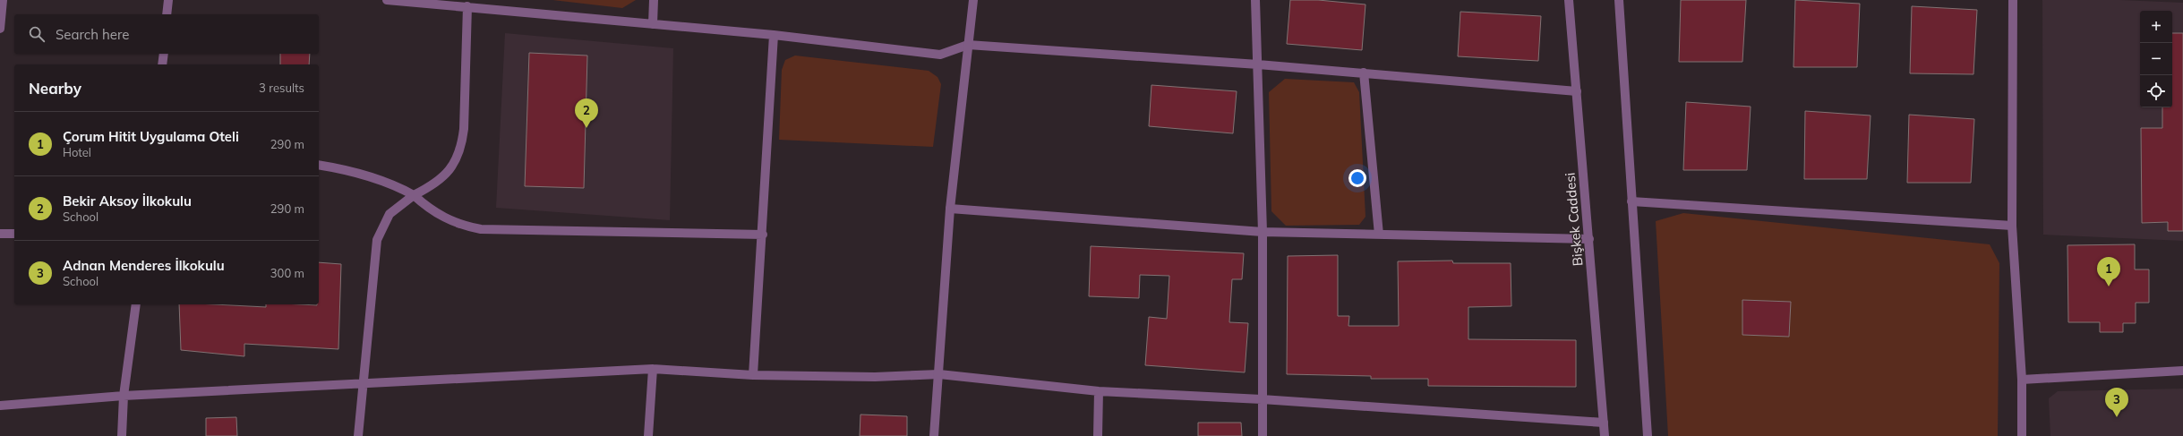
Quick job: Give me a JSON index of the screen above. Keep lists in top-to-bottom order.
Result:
{
  "streets": {
    "street": ["Bişkek Caddesi"]
  },
  "page": {
    "map_buttons": ["+", "−"],
    "search": "Search here",
    "heading": ["Nearby", "3 results"],
    "pins": ["2", "1", "3"],
    "list": [
      {
        "mark": "1",
        "name": "Çorum Hitit Uygulama Oteli",
        "note": "Hotel",
        "value": "290 m"
      },
      {
        "mark": "2",
        "name": "Bekir Aksoy İlkokulu",
        "note": "School",
        "value": "290 m"
      },
      {
        "mark": "3",
        "name": "Adnan Menderes İlkokulu",
        "note": "School",
        "value": "300 m"
      }
    ]
  }
}
